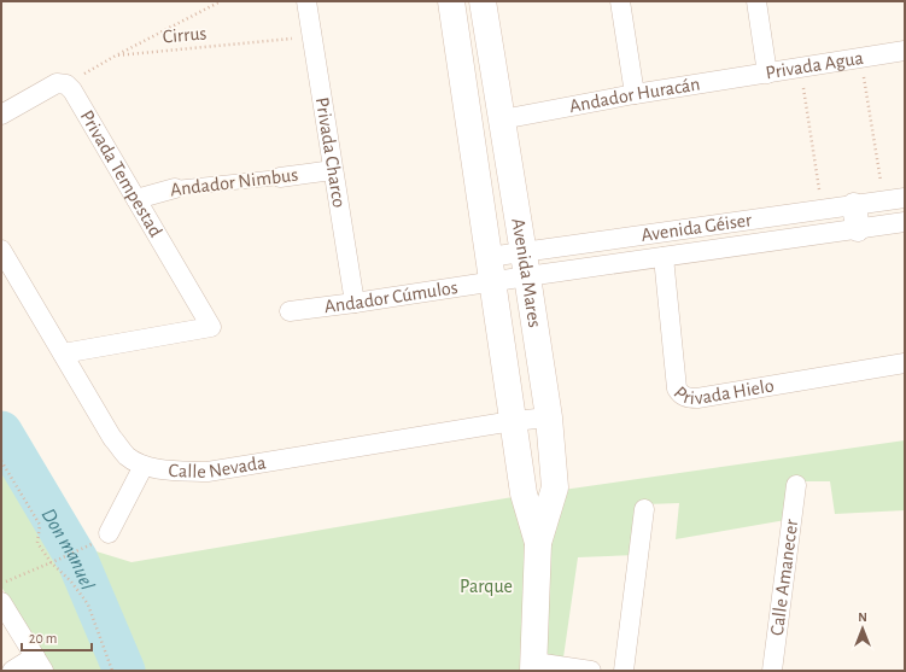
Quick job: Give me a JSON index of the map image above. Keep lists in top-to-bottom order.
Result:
{
  "streets": {
    "main road": ["Avenida Mares"],
    "street": [
      "Privada Agua",
      "Andador Huracán",
      "Privada Charco",
      "Privada Tempestad",
      "Andador Nimbus",
      "Avenida Géiser",
      "Andador Cúmulos",
      "Privada Hielo",
      "Calle Nevada",
      "Calle Amanecer"
    ],
    "path": ["Cirrus"]
  },
  "crossings": [
    ["Cirrus", "Privada Charco"],
    ["Cirrus", "Privada Tempestad"],
    ["Privada Agua", "Andador Huracán"],
    ["Andador Huracán", "Avenida Mares"],
    ["Privada Charco", "Andador Nimbus"],
    ["Privada Charco", "Andador Cúmulos"],
    ["Privada Tempestad", "Andador Nimbus"],
    ["Privada Tempestad", "Calle Nevada"],
    ["Avenida Géiser", "Avenida Mares"],
    ["Avenida Géiser", "Andador Cúmulos"],
    ["Avenida Géiser", "Privada Hielo"],
    ["Avenida Mares", "Andador Cúmulos"],
    ["Avenida Mares", "Calle Nevada"]
  ],
  "water": ["Don manuel"],
  "parks": ["Parque"],
  "scale_bar": "20 m",
  "north": "top"
}
